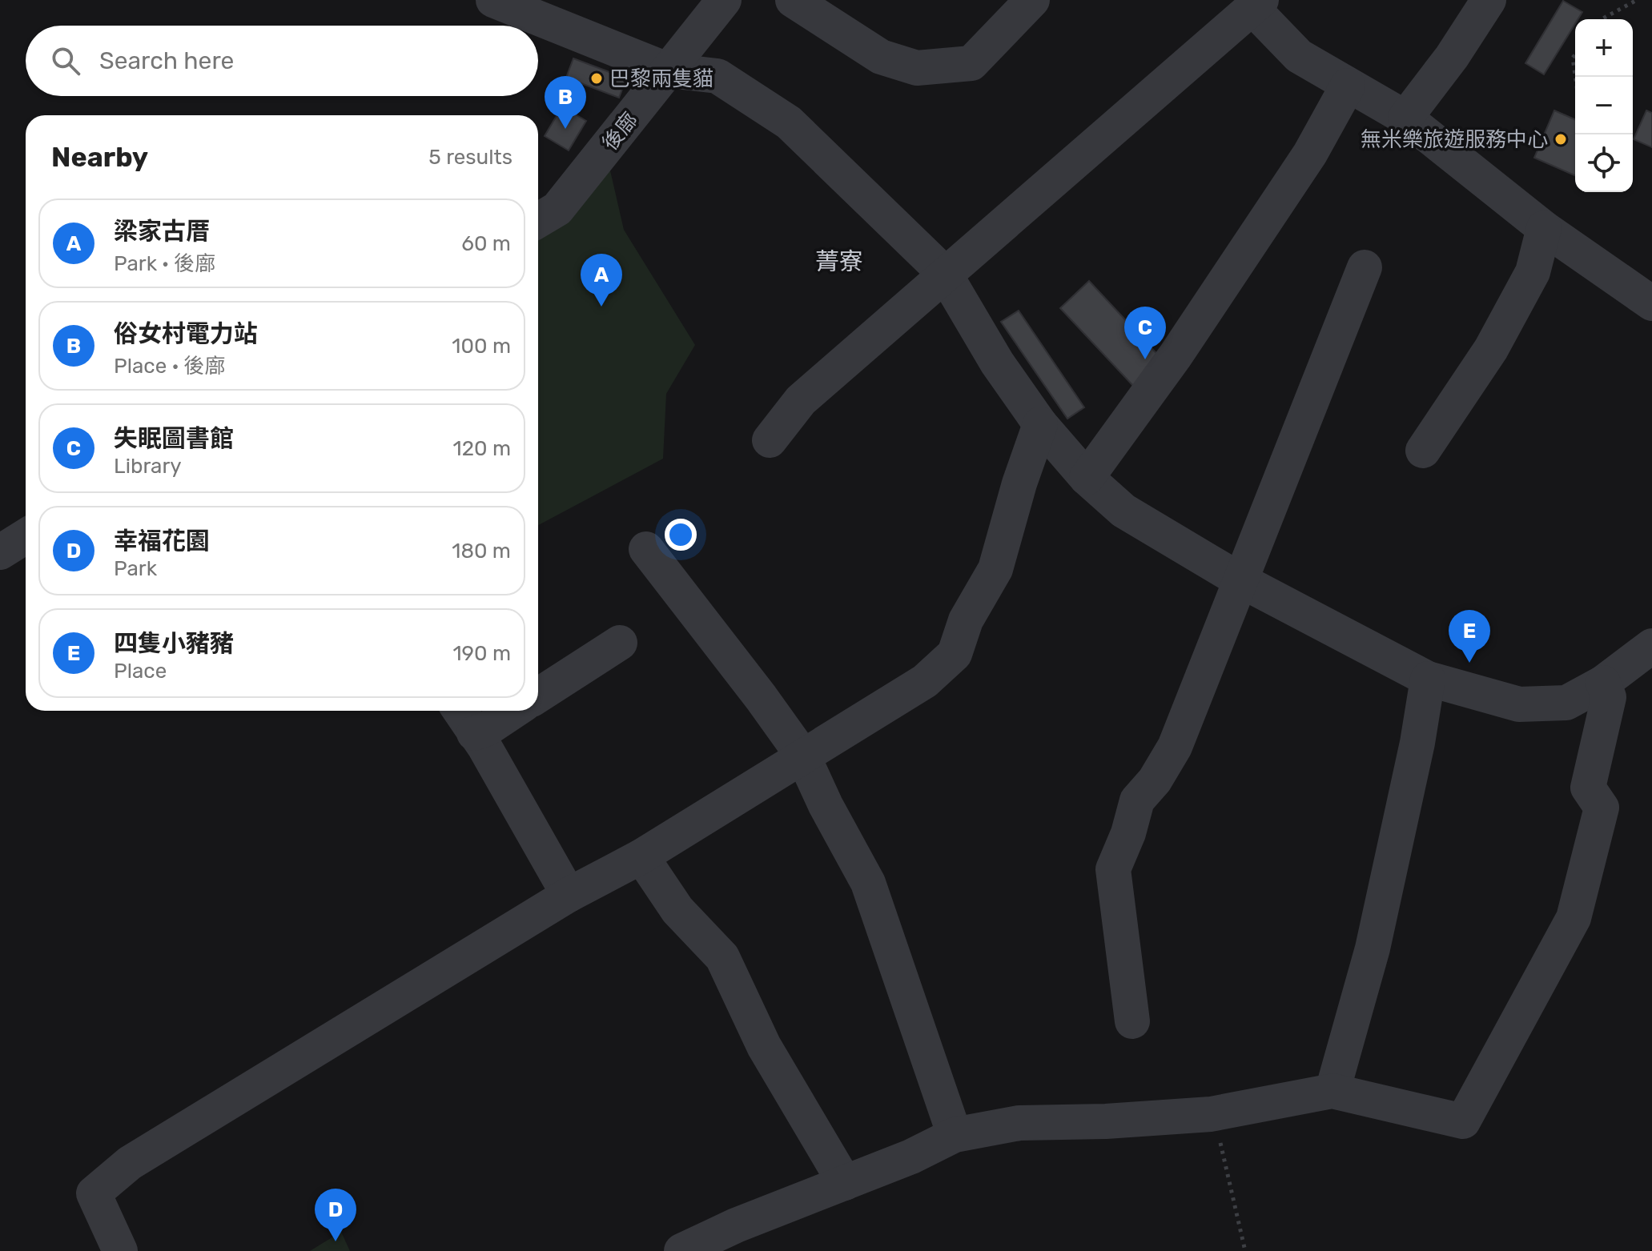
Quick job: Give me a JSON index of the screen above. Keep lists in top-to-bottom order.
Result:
{
  "streets": {
    "street": ["後廍"]
  },
  "districts": ["菁寮"],
  "places": ["巴黎兩隻貓", "無米樂旅遊服務中心"],
  "page": {
    "map_buttons": ["+", "−"],
    "search": "Search here",
    "pins": [
      "B",
      "A",
      "C",
      "E",
      "D"
    ],
    "heading": ["Nearby", "5 results"],
    "list": [
      {
        "mark": "A",
        "name": "梁家古厝",
        "note": "Park · 後廍",
        "value": "60 m"
      },
      {
        "mark": "B",
        "name": "俗女村電力站",
        "note": "Place · 後廍",
        "value": "100 m"
      },
      {
        "mark": "C",
        "name": "失眠圖書館",
        "note": "Library",
        "value": "120 m"
      },
      {
        "mark": "D",
        "name": "幸福花園",
        "note": "Park",
        "value": "180 m"
      },
      {
        "mark": "E",
        "name": "四隻小豬豬",
        "note": "Place",
        "value": "190 m"
      }
    ]
  }
}
